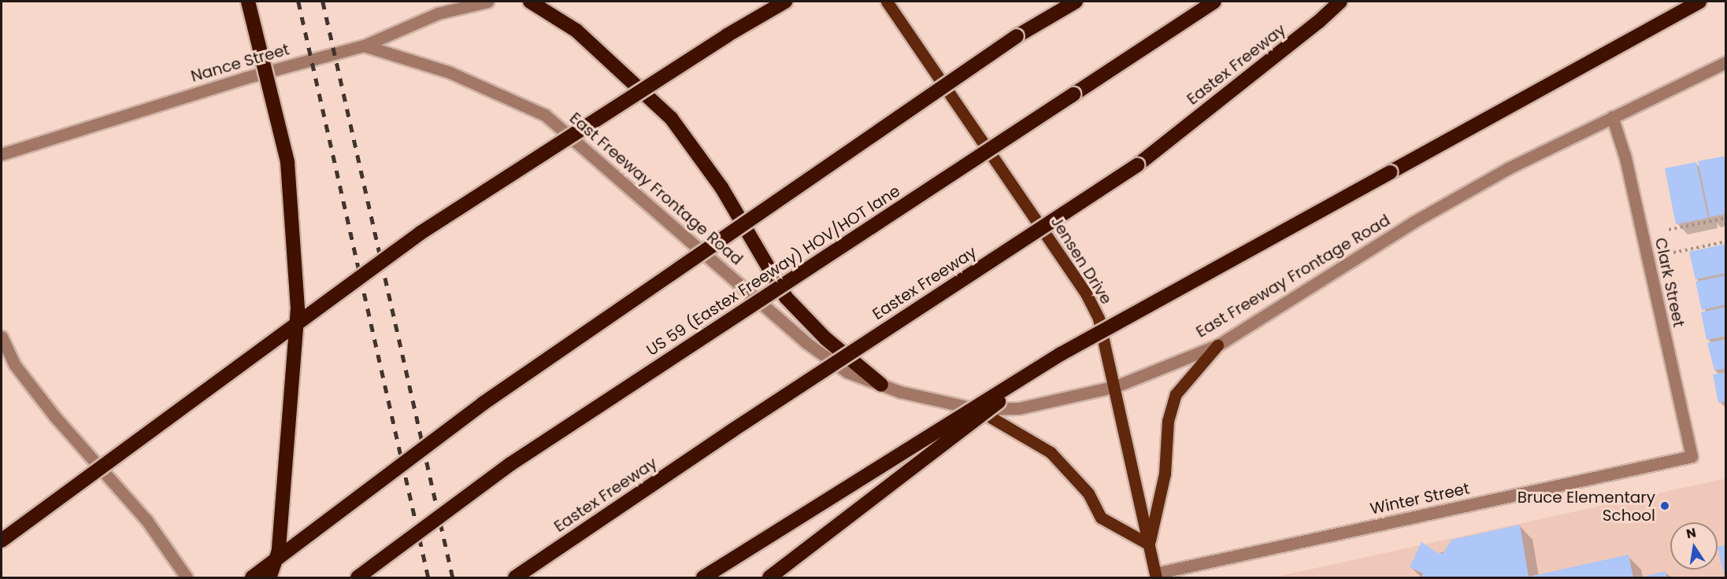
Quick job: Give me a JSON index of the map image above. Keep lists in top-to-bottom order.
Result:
{
  "streets": {
    "highway": ["Eastex Freeway", "US 59 (Eastex Freeway) HOV/HOT lane"],
    "main road": ["Jensen Drive"],
    "street": [
      "Nance Street",
      "East Freeway Frontage Road",
      "Clark Street",
      "Winter Street"
    ]
  },
  "crossings": [
    ["Nance Street", "East Freeway Frontage Road"],
    ["East Freeway Frontage Road", "Jensen Drive"],
    ["East Freeway Frontage Road", "Clark Street"],
    ["Jensen Drive", "Winter Street"],
    ["Clark Street", "Winter Street"]
  ],
  "places": ["Bruce Elementary School"],
  "north": "top"
}
